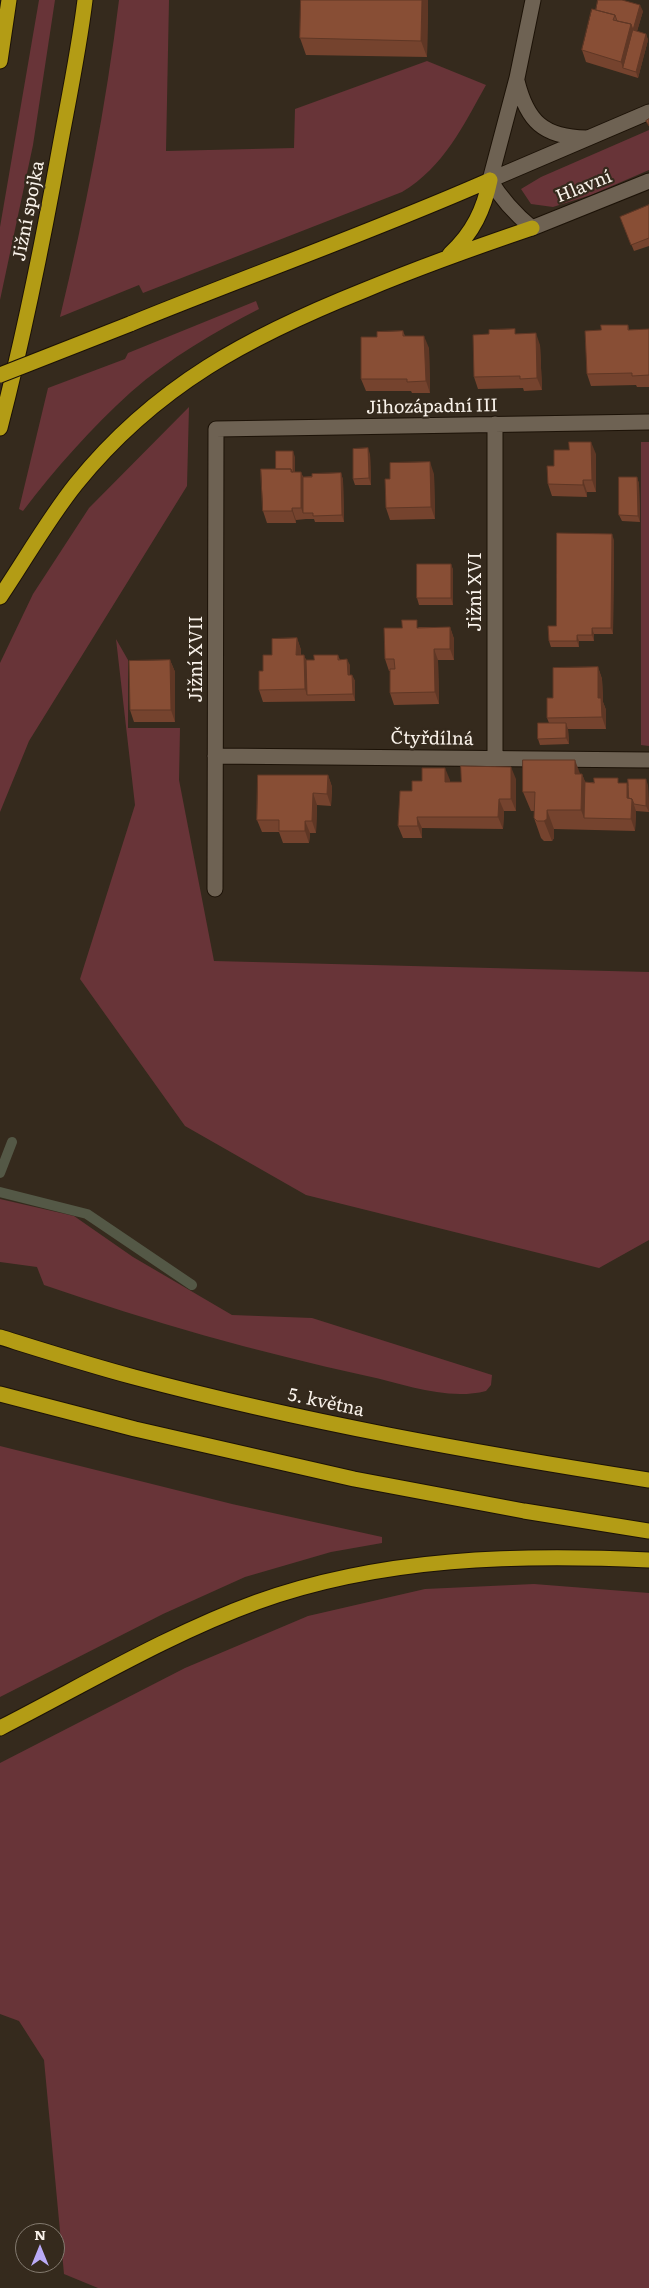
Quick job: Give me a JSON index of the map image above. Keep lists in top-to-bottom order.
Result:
{
  "streets": {
    "highway": ["Jižní spojka", "5. května"],
    "street": [
      "Hlavní",
      "Jihozápadní III",
      "Jižní XVI",
      "Jižní XVII",
      "Čtyřdílná"
    ]
  },
  "crossings": [
    ["Jihozápadní III", "Jižní XVI"],
    ["Jihozápadní III", "Jižní XVII"],
    ["Jižní XVI", "Čtyřdílná"],
    ["Jižní XVII", "Čtyřdílná"]
  ],
  "north": "top"
}
